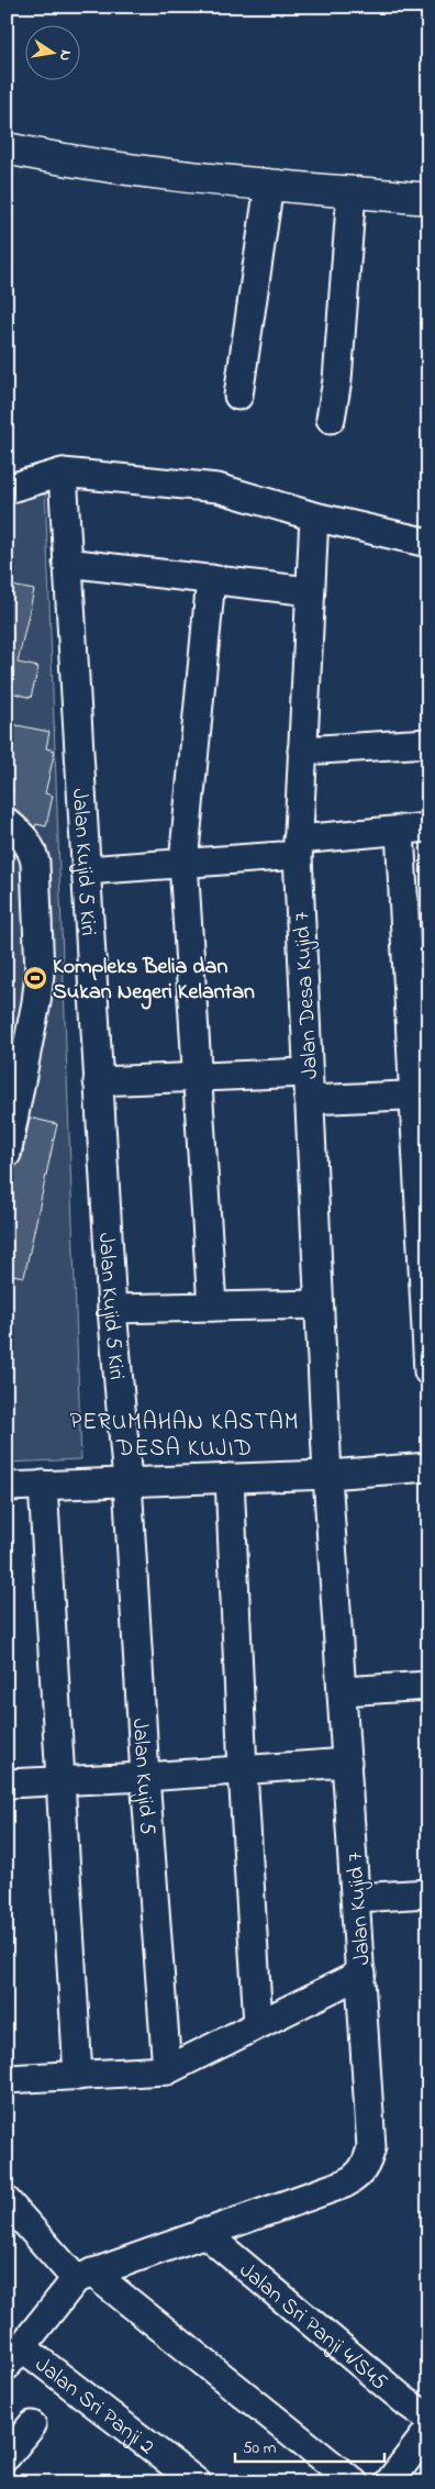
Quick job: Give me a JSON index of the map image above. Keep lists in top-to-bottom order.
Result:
{
  "streets": {
    "street": [
      "Jalan Kujid 5 Kiri",
      "Jalan Desa Kujid 7",
      "Jalan Kujid 5",
      "Jalan Kujid 7",
      "Jalan Sri Panji 4/S45",
      "Jalan Sri Panji 2"
    ]
  },
  "crossings": [
    ["Jalan Kujid 5 Kiri", "Jalan Kujid 5"],
    ["Jalan Desa Kujid 7", "Jalan Kujid 7"],
    ["Jalan Kujid 7", "Jalan Sri Panji 4/S45"]
  ],
  "districts": ["PERUMAHAN KASTAM DESA KUJID"],
  "places": {
    "sports": ["Kompleks Belia dan Sukan Negeri Kelantan"]
  },
  "scale_bar": "50 m",
  "north": "right"
}
